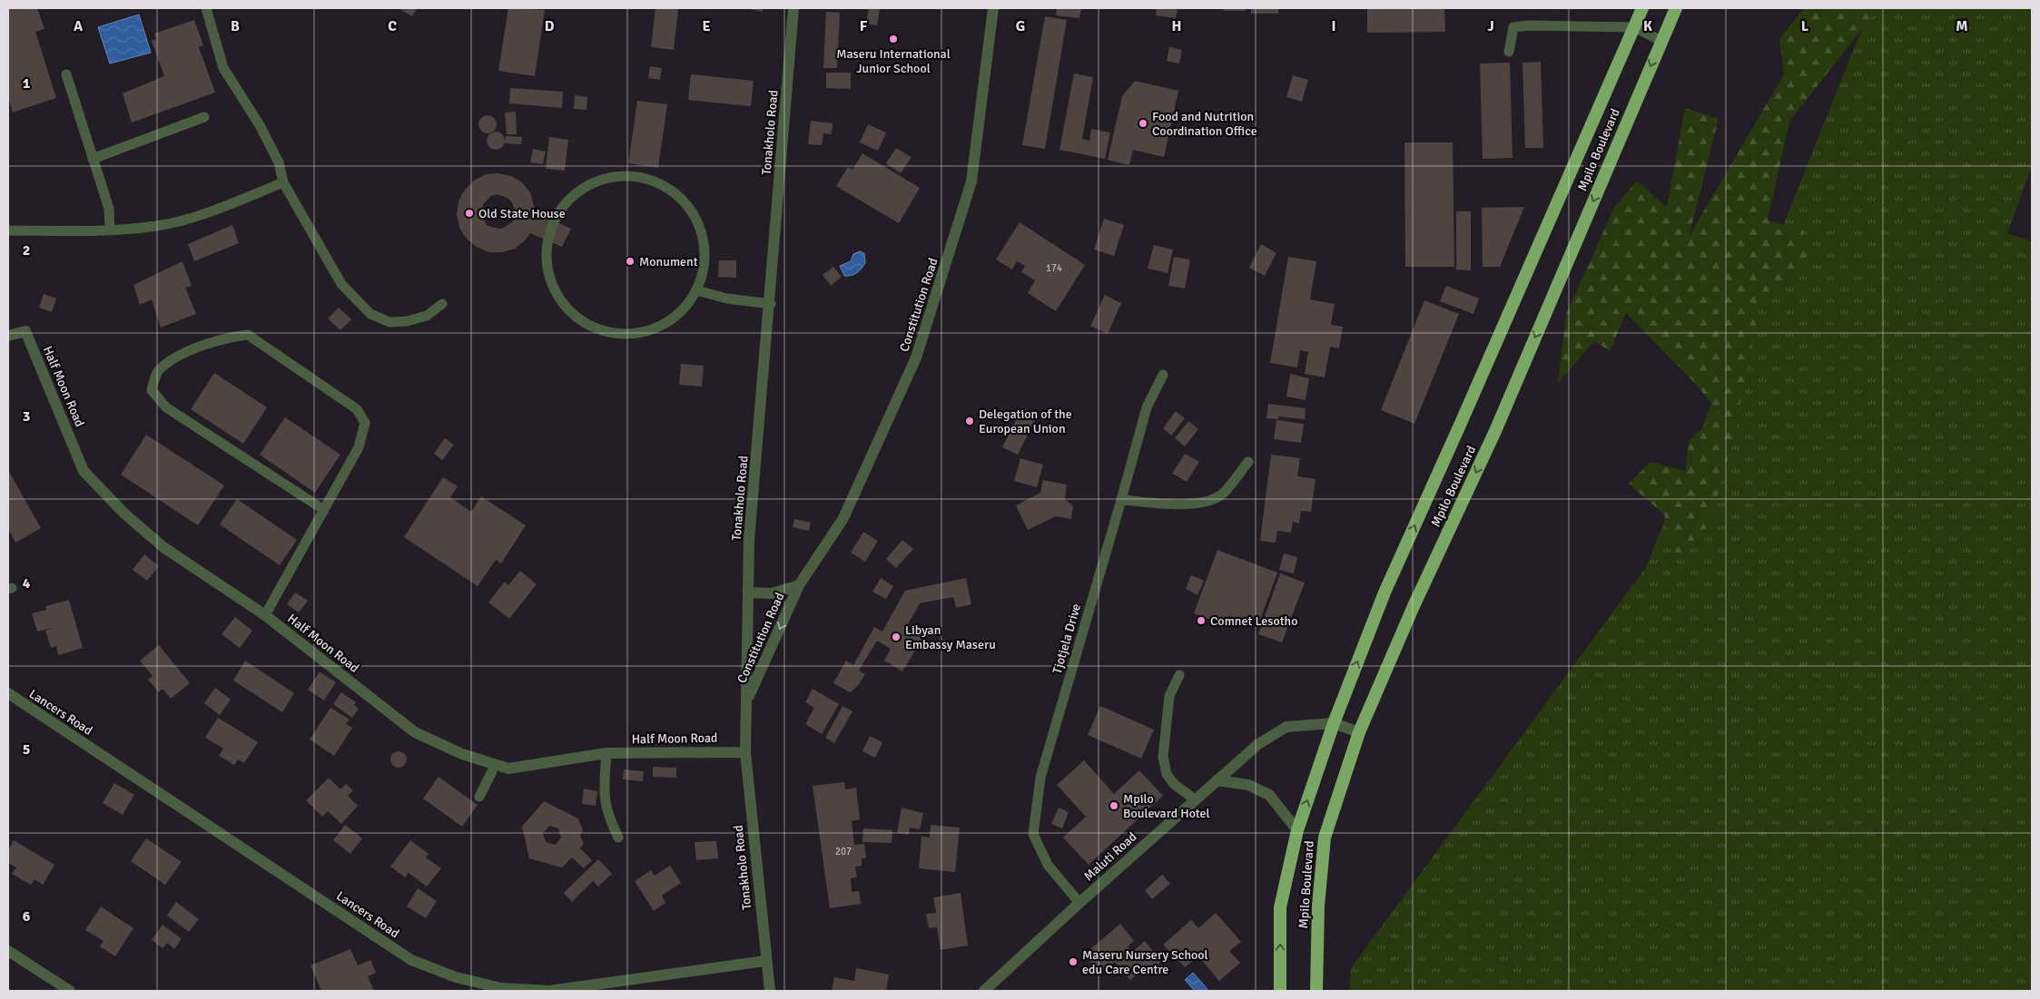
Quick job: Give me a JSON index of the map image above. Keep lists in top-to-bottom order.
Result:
{
  "streets": {
    "highway": ["Mpilo Boulevard"],
    "street": [
      "Tonakholo Road",
      "Constitution Road",
      "Half Moon Road",
      "Lancers Road",
      "Maluti Road"
    ],
    "lane": ["Tjotjela Drive"]
  },
  "crossings": [
    ["Tonakholo Road", "Constitution Road"],
    ["Tonakholo Road", "Half Moon Road"],
    ["Tonakholo Road", "Lancers Road"],
    ["Mpilo Boulevard", "Maluti Road"],
    ["Tjotjela Drive", "Maluti Road"]
  ],
  "places": [
    "Maseru International Junior School",
    "Food and Nutrition Coordination Office",
    "Old State House",
    "Monument",
    "Delegation of the European Union",
    "Comnet Lesotho",
    "Libyan Embassy Maseru",
    "Mpilo Boulevard Hotel",
    "Maseru Nursery School edu Care Centre"
  ],
  "house_numbers": ["174", "207"],
  "grid": {
    "columns": [
      "A",
      "B",
      "C",
      "D",
      "E",
      "F",
      "G",
      "H",
      "I",
      "J",
      "K",
      "L",
      "M"
    ],
    "rows": [
      "1",
      "2",
      "3",
      "4",
      "5",
      "6"
    ]
  }
}
